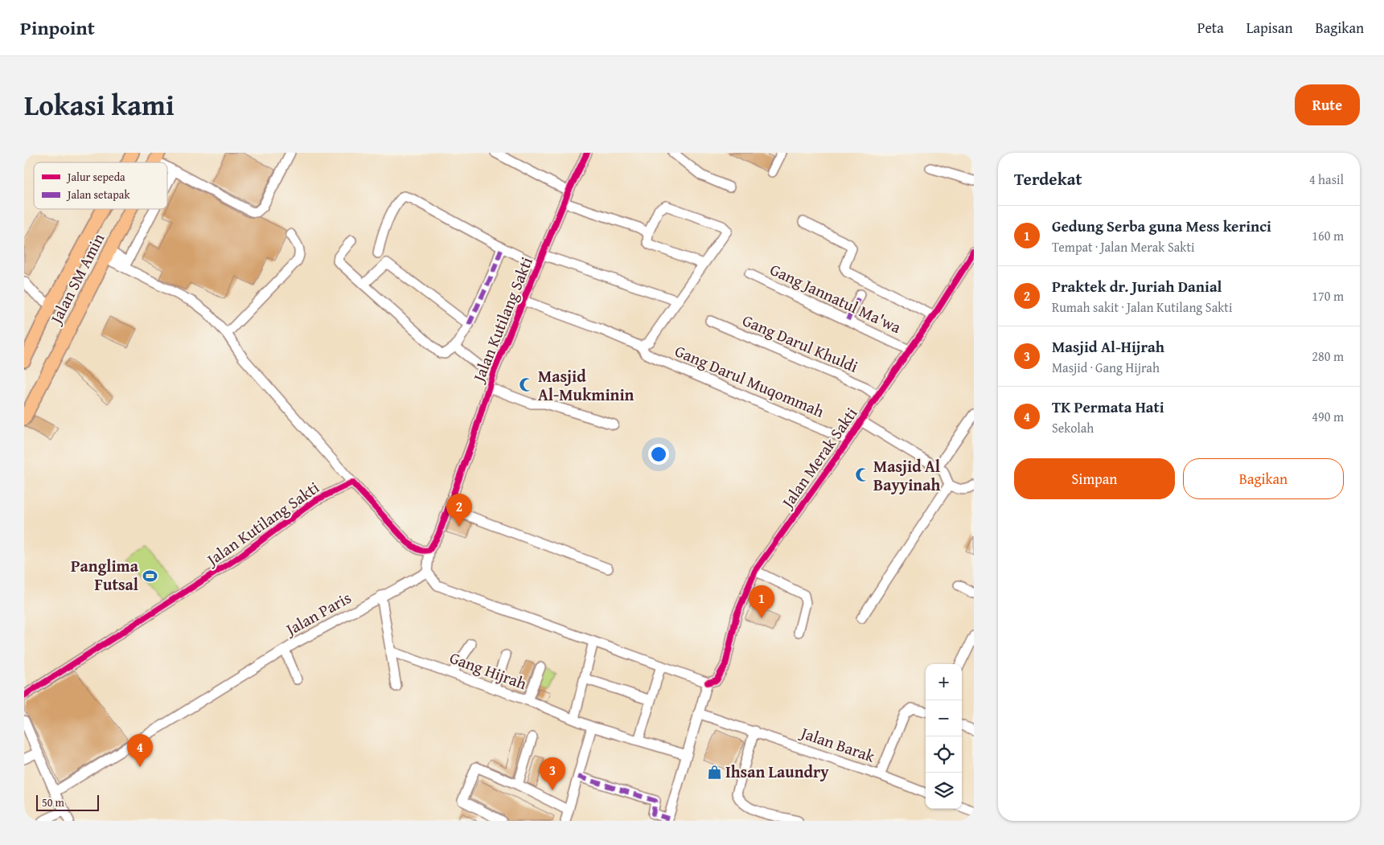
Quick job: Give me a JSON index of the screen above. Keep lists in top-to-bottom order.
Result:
{
  "streets": {
    "main road": ["Jalan SM Amin"],
    "street": [
      "Gang Jannatul Ma'wa",
      "Jalan Kutilang Sakti",
      "Gang Darul Khuldi",
      "Gang Darul Muqommah",
      "Jalan Merak Sakti",
      "Jalan Paris",
      "Gang Hijrah",
      "Jalan Barak"
    ]
  },
  "crossings": [
    ["Gang Jannatul Ma'wa", "Jalan Merak Sakti"],
    ["Jalan Kutilang Sakti", "Gang Darul Muqommah"],
    ["Gang Darul Khuldi", "Jalan Merak Sakti"],
    ["Gang Darul Muqommah", "Jalan Merak Sakti"]
  ],
  "places": {
    "mosque": ["Masjid Al-Mukminin", "Masjid Al Bayyinah"],
    "sports": ["Panglima Futsal"],
    "shop": ["Ihsan Laundry"]
  },
  "legend": ["Jalur sepeda", "Jalan setapak"],
  "scale_bar": "50 m",
  "page": {
    "header": "Pinpoint",
    "nav": ["Peta", "Lapisan", "Bagikan"],
    "title": "Lokasi kami",
    "buttons": [
      "Rute",
      ["Simpan", "Bagikan"]
    ],
    "heading": ["Terdekat", "4 hasil"],
    "list": [
      {
        "mark": "1",
        "name": "Gedung Serba guna Mess kerinci",
        "note": "Tempat · Jalan Merak Sakti",
        "value": "160 m"
      },
      {
        "mark": "2",
        "name": "Praktek dr. Juriah Danial",
        "note": "Rumah sakit · Jalan Kutilang Sakti",
        "value": "170 m"
      },
      {
        "mark": "3",
        "name": "Masjid Al-Hijrah",
        "note": "Masjid · Gang Hijrah",
        "value": "280 m"
      },
      {
        "mark": "4",
        "name": "TK Permata Hati",
        "note": "Sekolah",
        "value": "490 m"
      }
    ],
    "pins": [
      "2",
      "1",
      "4",
      "3"
    ],
    "map_buttons": ["+", "−"],
    "scale": "50 m"
  }
}
